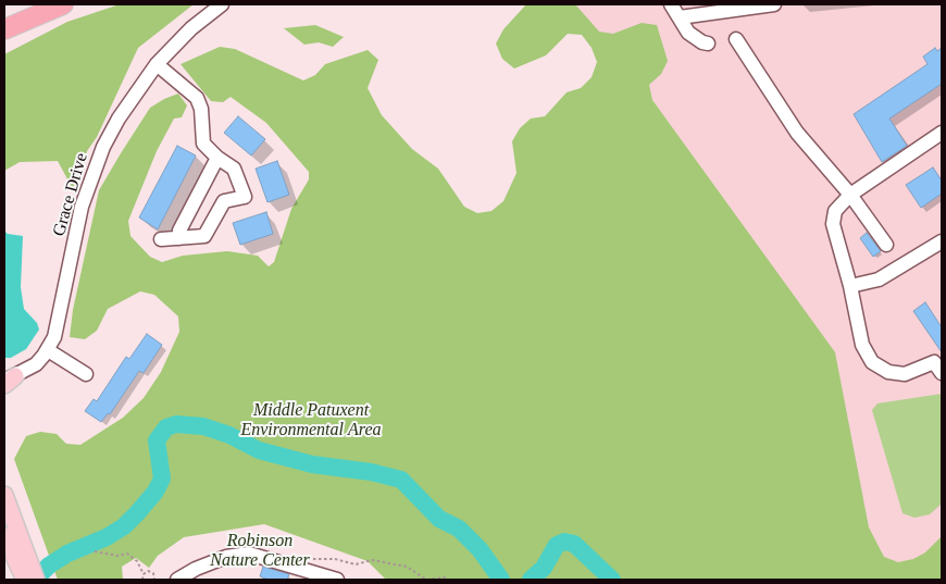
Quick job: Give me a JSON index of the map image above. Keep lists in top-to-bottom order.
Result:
{
  "streets": {
    "street": ["Grace Drive"]
  },
  "parks": ["Middle Patuxent Environmental Area", "Robinson Nature Center"]
}
